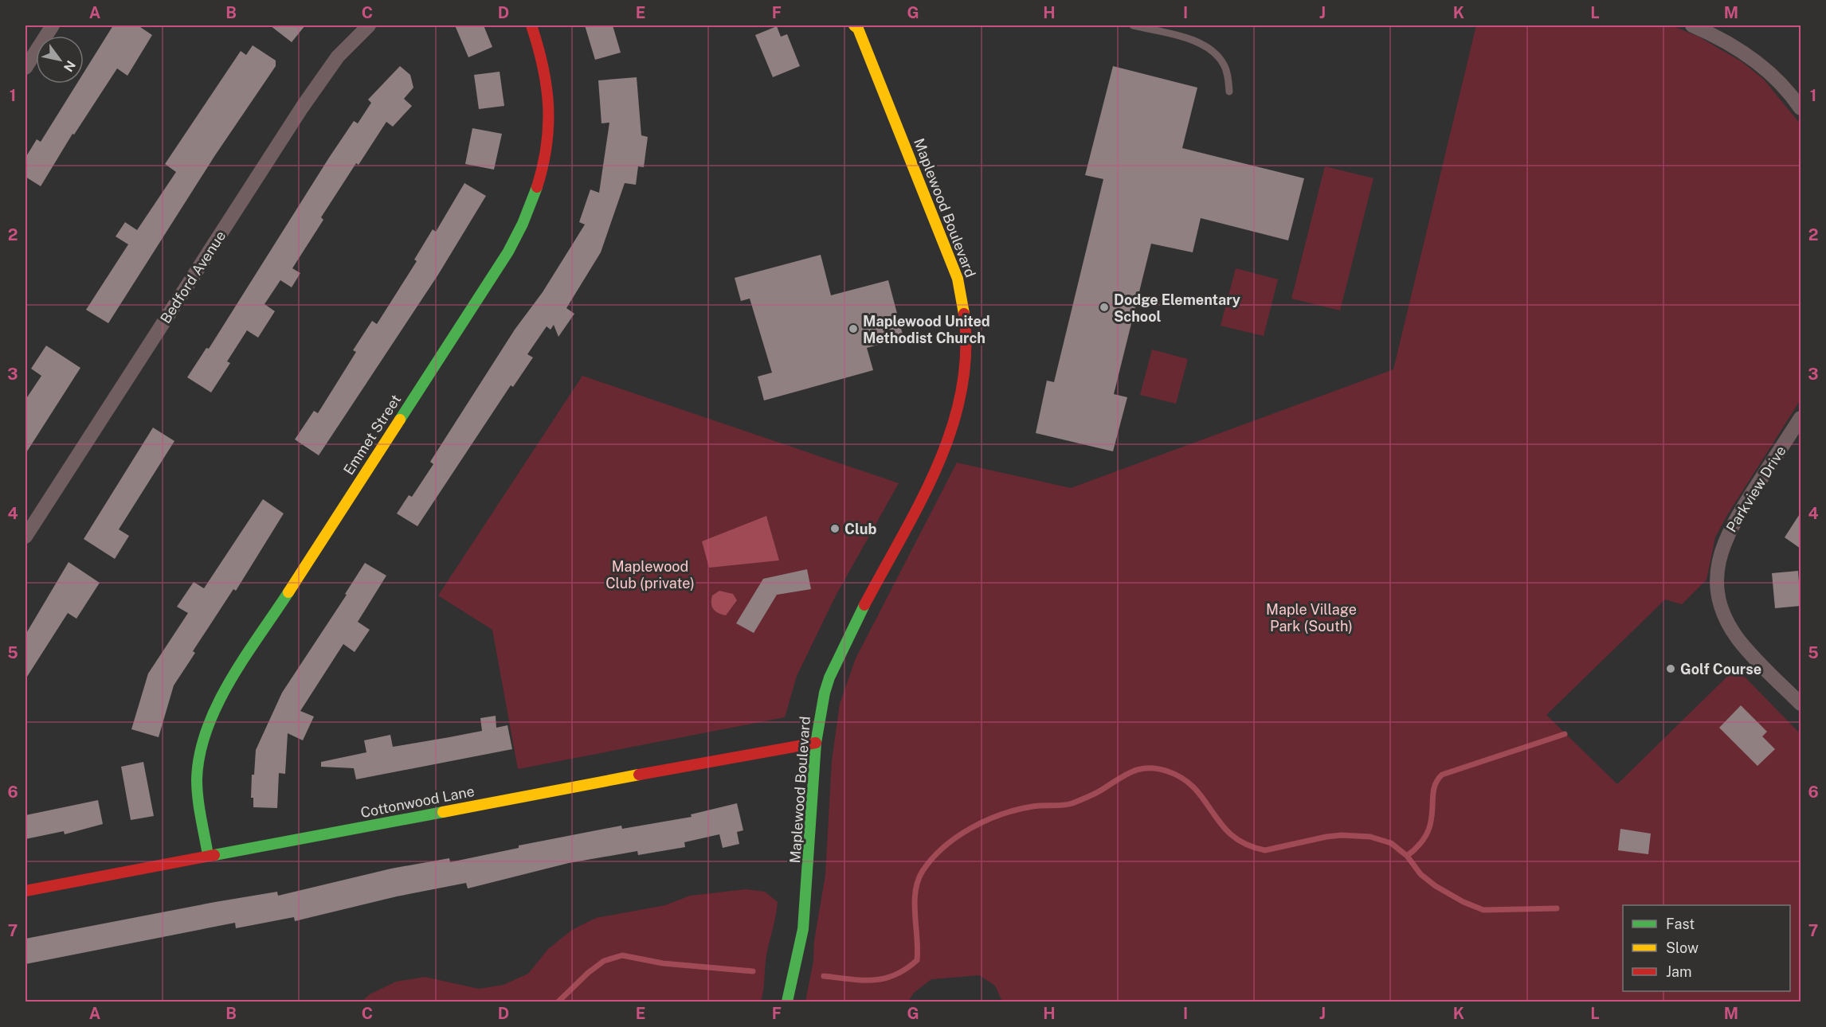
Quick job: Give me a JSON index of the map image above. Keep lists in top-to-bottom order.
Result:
{
  "streets": {
    "street": [
      "Maplewood Boulevard",
      "Bedford Avenue",
      "Emmet Street",
      "Parkview Drive",
      "Cottonwood Lane"
    ]
  },
  "crossings": [
    ["Maplewood Boulevard", "Cottonwood Lane"],
    ["Emmet Street", "Cottonwood Lane"]
  ],
  "parks": ["Maplewood Club (private)", "Maple Village Park (South)"],
  "places": [
    "Dodge Elementary School",
    "Maplewood United Methodist Church",
    "Club",
    "Golf Course"
  ],
  "legend": ["Fast", "Slow", "Jam"],
  "north": "bottom right",
  "grid": {
    "columns": [
      "A",
      "B",
      "C",
      "D",
      "E",
      "F",
      "G",
      "H",
      "I",
      "J",
      "K",
      "L",
      "M"
    ],
    "rows": [
      "1",
      "2",
      "3",
      "4",
      "5",
      "6",
      "7"
    ]
  }
}
